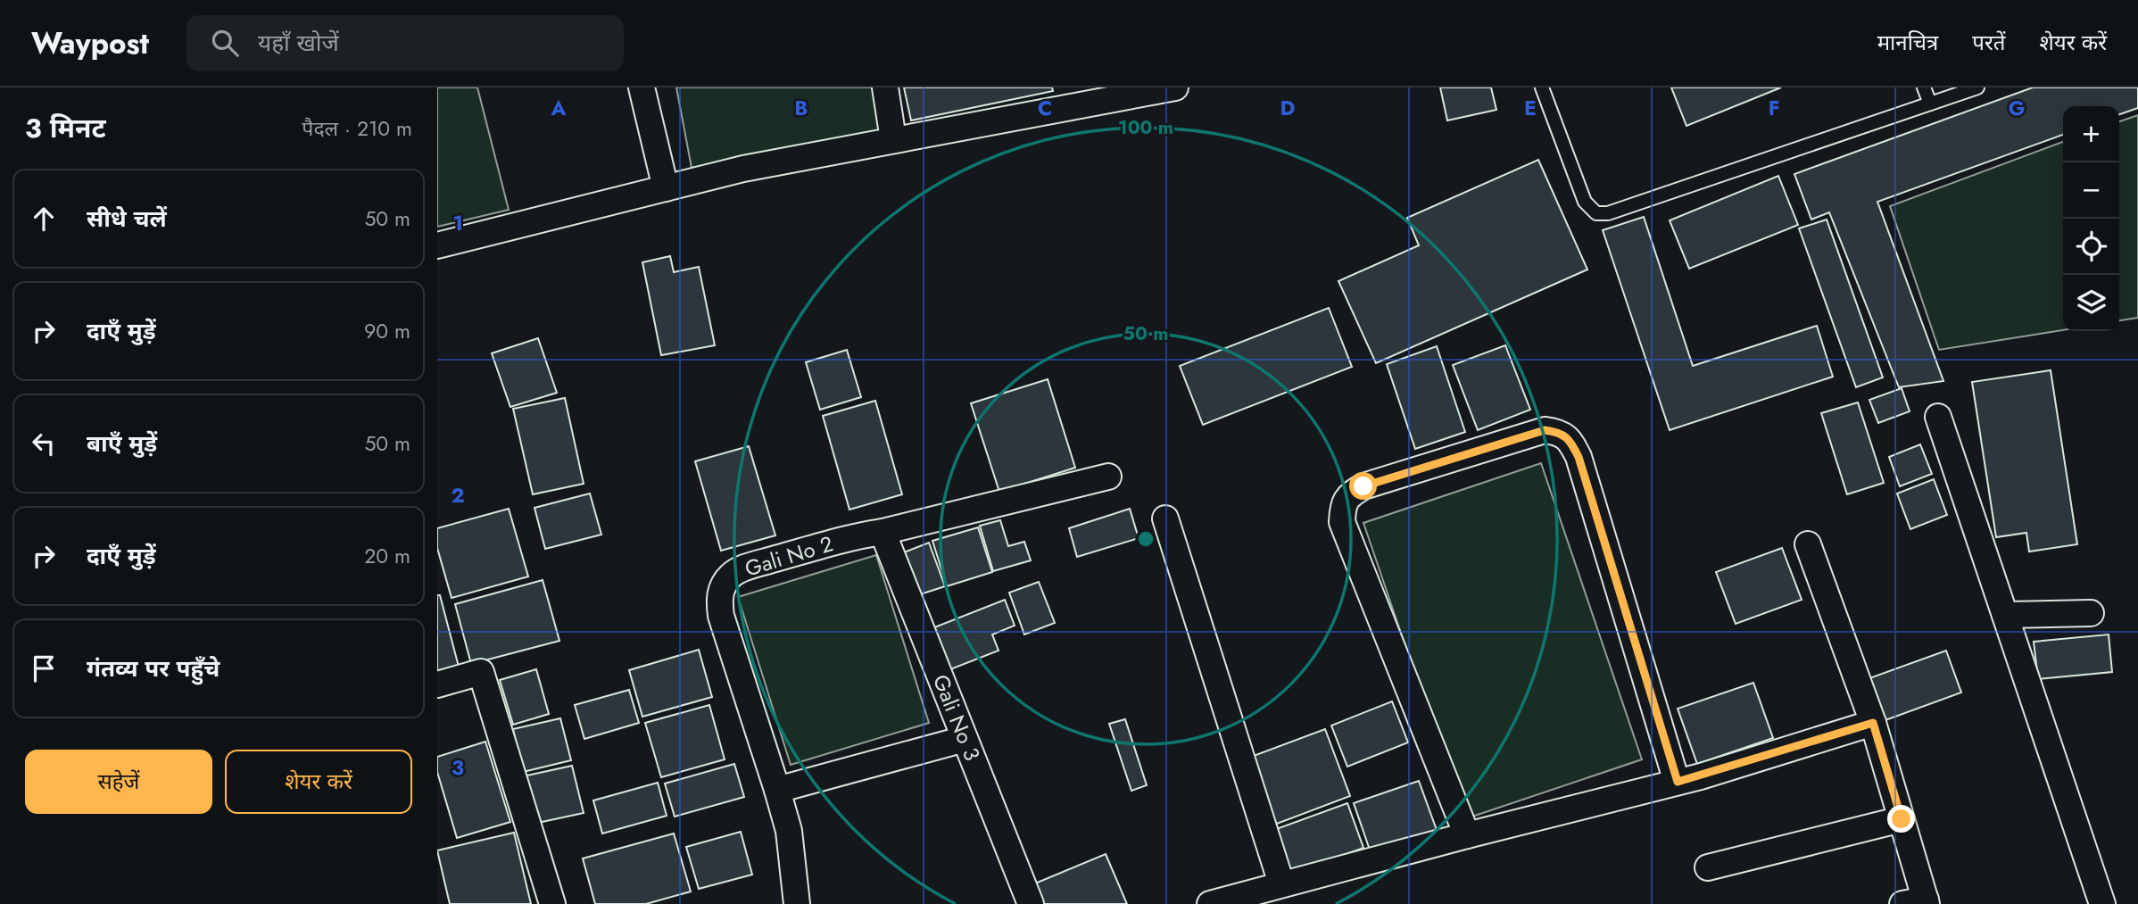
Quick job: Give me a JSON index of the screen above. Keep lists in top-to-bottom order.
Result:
{
  "streets": {
    "street": ["Gali No 2", "Gali No 3"]
  },
  "crossings": [
    ["Gali No 2", "Gali No 3"]
  ],
  "page": {
    "header": "Waypost",
    "search": "यहाँ खोजें",
    "nav": ["मानचित्र", "परतें", "शेयर करें"],
    "heading": ["3 मिनट", "पैदल · 210 m"],
    "map_buttons": ["+", "−"],
    "list": [
      ["सीधे चलें", "50 m"],
      ["दाएँ मुड़ें", "90 m"],
      ["बाएँ मुड़ें", "50 m"],
      ["दाएँ मुड़ें", "20 m"],
      "गंतव्य पर पहुँचे"
    ],
    "buttons": ["सहेजें", "शेयर करें"]
  },
  "grid": {
    "columns": [
      "A",
      "B",
      "C",
      "D",
      "E",
      "F",
      "G"
    ],
    "rows": ["1", "2", "3"]
  },
  "rings": ["100 m", "50 m"]
}
